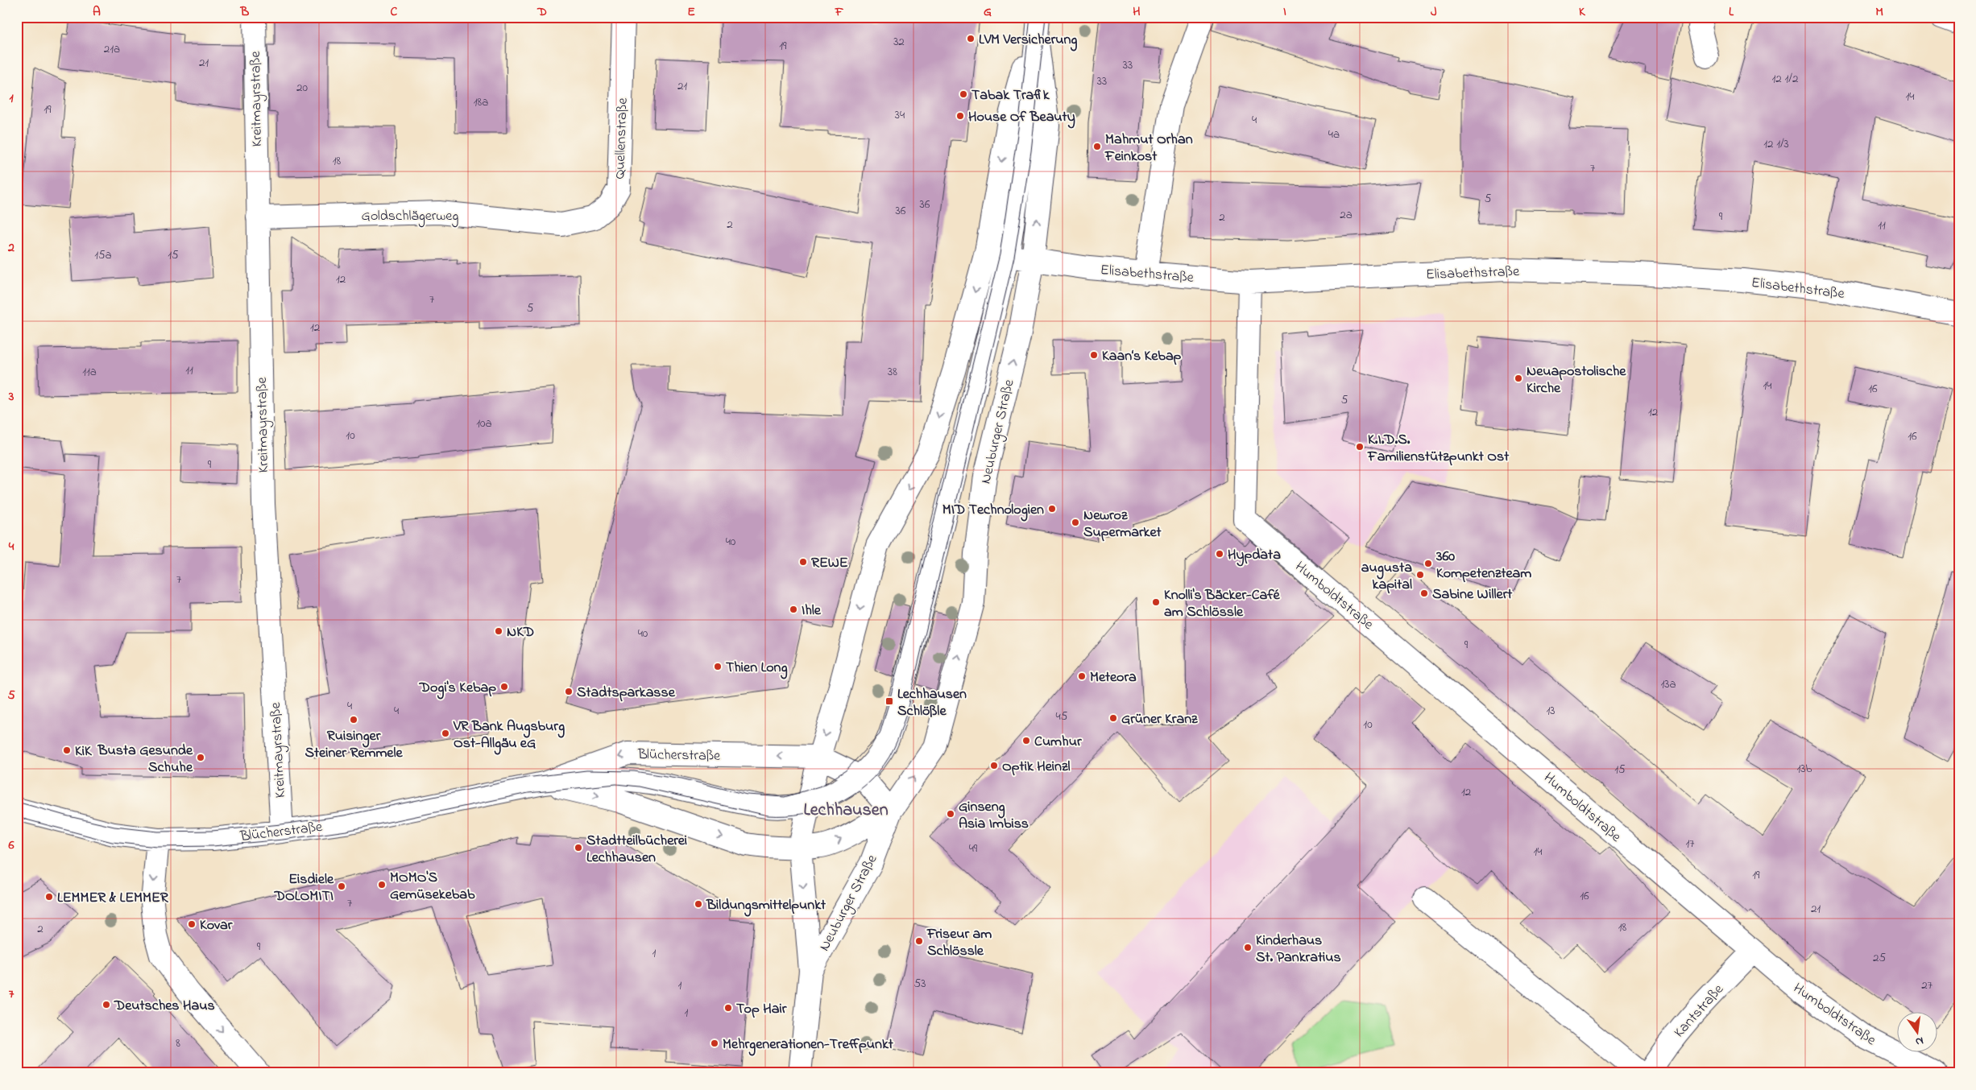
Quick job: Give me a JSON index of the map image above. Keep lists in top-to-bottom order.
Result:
{
  "streets": {
    "street": [
      "Kreitmayrstraße",
      "Quellenstraße",
      "Goldschlägerweg",
      "Elisabethstraße",
      "Neuburger Straße",
      "Humboldtstraße",
      "Blücherstraße",
      "Kantstraße"
    ]
  },
  "crossings": [
    ["Kreitmayrstraße", "Goldschlägerweg"],
    ["Kreitmayrstraße", "Blücherstraße"],
    ["Quellenstraße", "Goldschlägerweg"],
    ["Elisabethstraße", "Neuburger Straße"],
    ["Elisabethstraße", "Humboldtstraße"],
    ["Neuburger Straße", "Blücherstraße"],
    ["Humboldtstraße", "Kantstraße"]
  ],
  "districts": ["Lechhausen"],
  "places": {
    "other": [
      "LVM Versicherung",
      "Tabak Trafik",
      "House Of Beauty",
      "Mahmut Orhan Feinkost",
      "Kaan‘s Kebap",
      "Neuapostolische Kirche",
      "K.I.D.S. Familienstützpunkt Ost",
      "MID Technologien",
      "Newroz Supermarket",
      "Hypdata",
      "REWE",
      "360 Kompetenzteam",
      "augusta kapital",
      "Sabine Willert",
      "Knolli's Bäcker-Café am Schlössle",
      "Ihle",
      "NKD",
      "Thien Long",
      "Meteora",
      "Dogi's Kebap",
      "Stadtsparkasse",
      "Grüner Kranz",
      "Ruisinger Steiner Remmele",
      "VR Bank Augsburg Ost-Allgäu eG",
      "Cumhur",
      "KiK",
      "Busta Gesunde Schuhe",
      "Optik Heinzl",
      "Ginseng Asia Imbiss",
      "Stadtteilbücherei Lechhausen",
      "MOMO'S Gemüsekebab",
      "Eisdiele DOLOMITI",
      "LEMMER & LEMMER",
      "Bildungsmittelpunkt",
      "Kovar",
      "Friseur am Schlössle",
      "Kinderhaus St. Pankratius",
      "Deutsches Haus",
      "Top Hair",
      "Mehrgenerationen-Treffpunkt"
    ],
    "transit": ["Lechhausen Schlößle"]
  },
  "house_numbers": [
    "32",
    "19",
    "21a",
    "21",
    "33",
    "12 1/2",
    "33",
    "21",
    "20",
    "14",
    "18a",
    "19",
    "34",
    "4",
    "4a",
    "12 1/3",
    "18",
    "7",
    "5",
    "36",
    "36",
    "2a",
    "9",
    "2",
    "2",
    "11",
    "15a",
    "15",
    "12",
    "7",
    "5",
    "12",
    "11",
    "11a",
    "38",
    "14",
    "16",
    "5",
    "12",
    "10a",
    "10",
    "16",
    "9",
    "40",
    "7",
    "40",
    "9",
    "13a",
    "4",
    "4",
    "13",
    "45",
    "10",
    "13b",
    "15",
    "12",
    "17",
    "49",
    "14",
    "19",
    "16",
    "7",
    "21",
    "18",
    "2",
    "9",
    "1",
    "25",
    "53",
    "1",
    "27",
    "1",
    "8"
  ],
  "north": "bottom",
  "grid": {
    "columns": [
      "A",
      "B",
      "C",
      "D",
      "E",
      "F",
      "G",
      "H",
      "I",
      "J",
      "K",
      "L",
      "M"
    ],
    "rows": [
      "1",
      "2",
      "3",
      "4",
      "5",
      "6",
      "7"
    ]
  }
}
